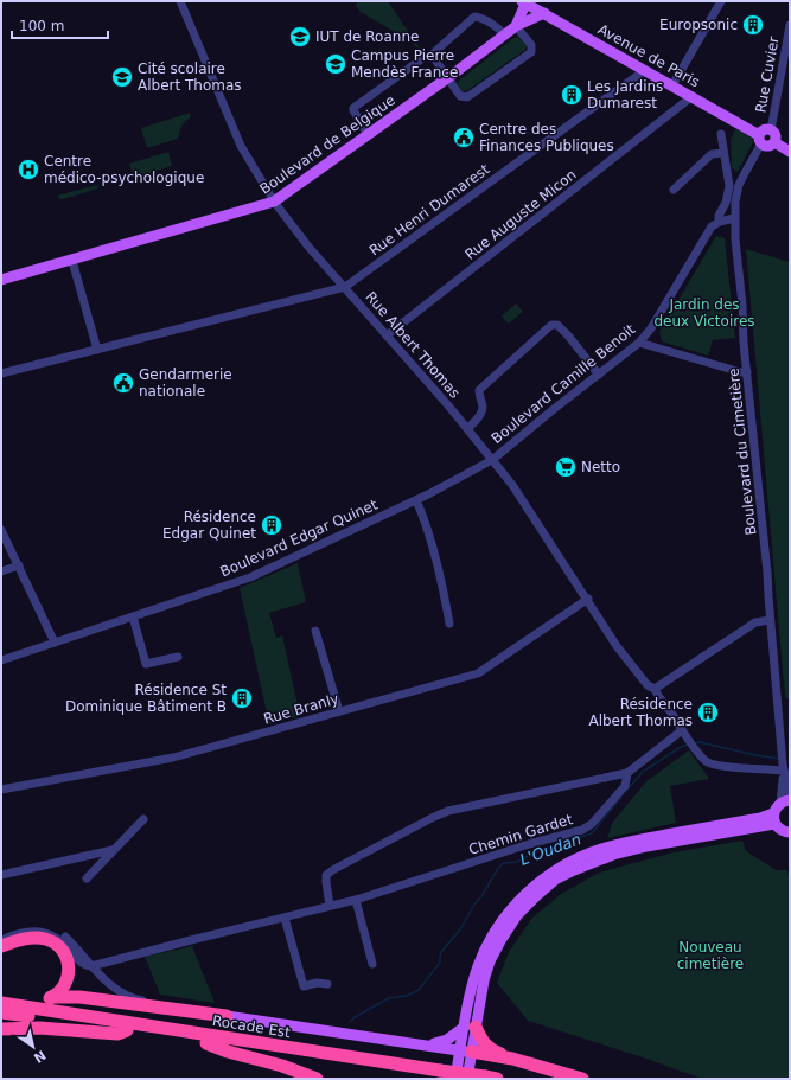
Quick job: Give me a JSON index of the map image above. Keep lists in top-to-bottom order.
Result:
{
  "streets": {
    "highway": ["Rocade Est"],
    "main road": ["Avenue de Paris", "Boulevard de Belgique"],
    "street": [
      "Rue Cuvier",
      "Rue Henri Dumarest",
      "Rue Auguste Micon",
      "Rue Albert Thomas",
      "Boulevard Camille Benoit",
      "Boulevard du Cimetière",
      "Boulevard Edgar Quinet",
      "Rue Branly",
      "Chemin Gardet"
    ]
  },
  "crossings": [
    ["Avenue de Paris", "Rue Cuvier"],
    ["Avenue de Paris", "Boulevard de Belgique"],
    ["Avenue de Paris", "Rue Henri Dumarest"],
    ["Avenue de Paris", "Rue Auguste Micon"],
    ["Avenue de Paris", "Boulevard du Cimetière"],
    ["Rue Cuvier", "Boulevard du Cimetière"],
    ["Boulevard de Belgique", "Rue Albert Thomas"],
    ["Rue Henri Dumarest", "Rue Albert Thomas"],
    ["Rue Auguste Micon", "Rue Albert Thomas"],
    ["Rue Albert Thomas", "Boulevard Camille Benoit"],
    ["Rue Albert Thomas", "Boulevard du Cimetière"],
    ["Rue Albert Thomas", "Boulevard Edgar Quinet"],
    ["Rue Albert Thomas", "Rue Branly"],
    ["Boulevard Camille Benoit", "Boulevard Edgar Quinet"]
  ],
  "water": ["L'Oudan"],
  "parks": ["Jardin des deux Victoires", "Nouveau cimetière"],
  "places": {
    "building": [
      "Europsonic",
      "Les Jardins Dumarest",
      "Résidence Edgar Quinet",
      "Résidence St Dominique Bâtiment B",
      "Résidence Albert Thomas"
    ],
    "school or university": ["IUT de Roanne", "Campus Pierre Mendès France", "Cité scolaire Albert Thomas"],
    "public building": ["Centre des Finances Publiques", "Gendarmerie nationale"],
    "hospital": ["Centre médico-psychologique"],
    "supermarket": ["Netto"]
  },
  "scale_bar": "100 m",
  "north": "bottom right"
}
